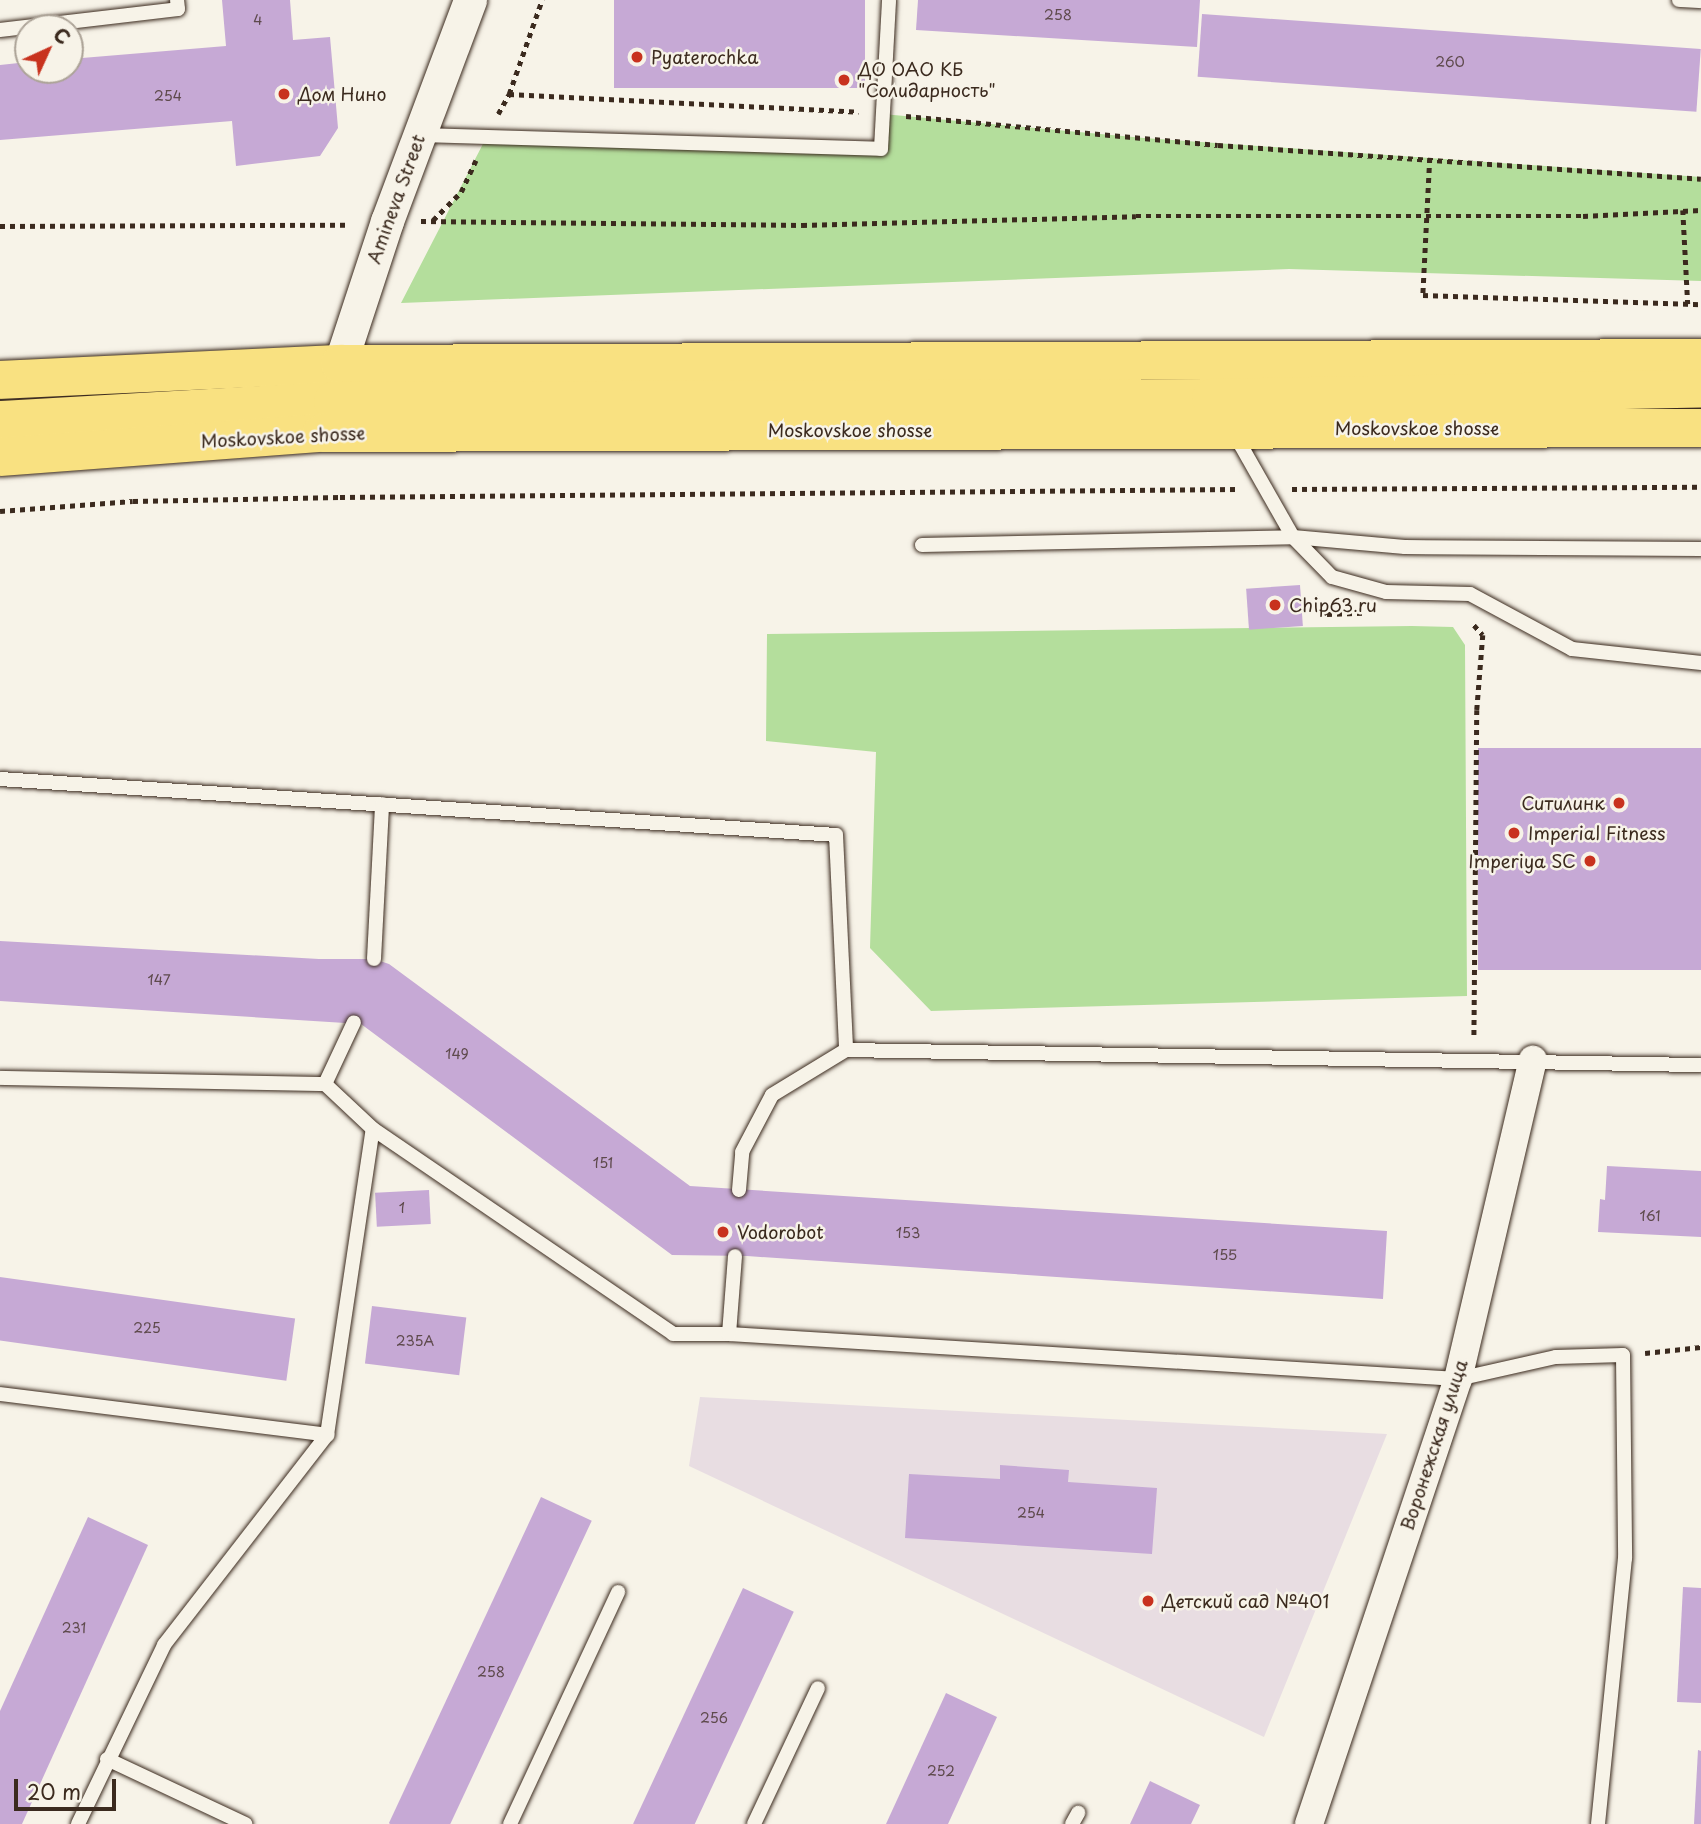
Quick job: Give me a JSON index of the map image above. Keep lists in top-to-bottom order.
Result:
{
  "streets": {
    "main road": ["Moskovskoe shosse"],
    "street": ["Amineva Street", "Воронежская улица"]
  },
  "crossings": [
    ["Amineva Street", "Moskovskoe shosse"]
  ],
  "places": [
    "Pyaterochka",
    "ДО ОАО КБ \"Солидарность\"",
    "Дом Нино",
    "Chip63.ru",
    "Ситилинк",
    "Imperial Fitness",
    "Imperiya SC",
    "Vodorobot",
    "Детский сад №401"
  ],
  "house_numbers": [
    "258",
    "4",
    "260",
    "254",
    "147",
    "149",
    "151",
    "1",
    "161",
    "153",
    "155",
    "225",
    "235А",
    "254",
    "231",
    "258",
    "256",
    "252"
  ],
  "scale_bar": "20 m",
  "north": "top right"
}
